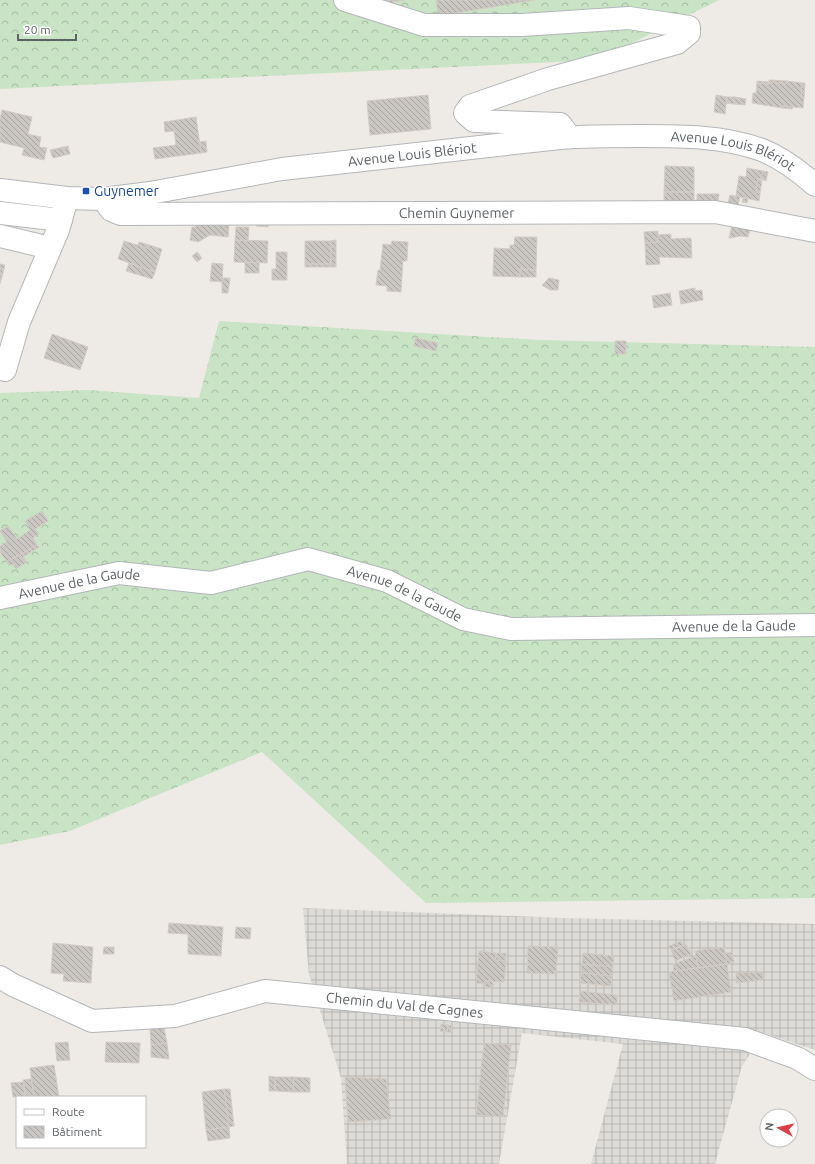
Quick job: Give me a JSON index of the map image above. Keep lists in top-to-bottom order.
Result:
{
  "streets": {
    "street": [
      "Avenue Louis Blériot",
      "Chemin Guynemer",
      "Avenue de la Gaude",
      "Chemin du Val de Cagnes"
    ]
  },
  "crossings": [
    ["Avenue Louis Blériot", "Chemin Guynemer"]
  ],
  "places": {
    "transit": ["Guynemer"]
  },
  "legend": ["Route", "Bâtiment"],
  "scale_bar": "20 m",
  "north": "left"
}
